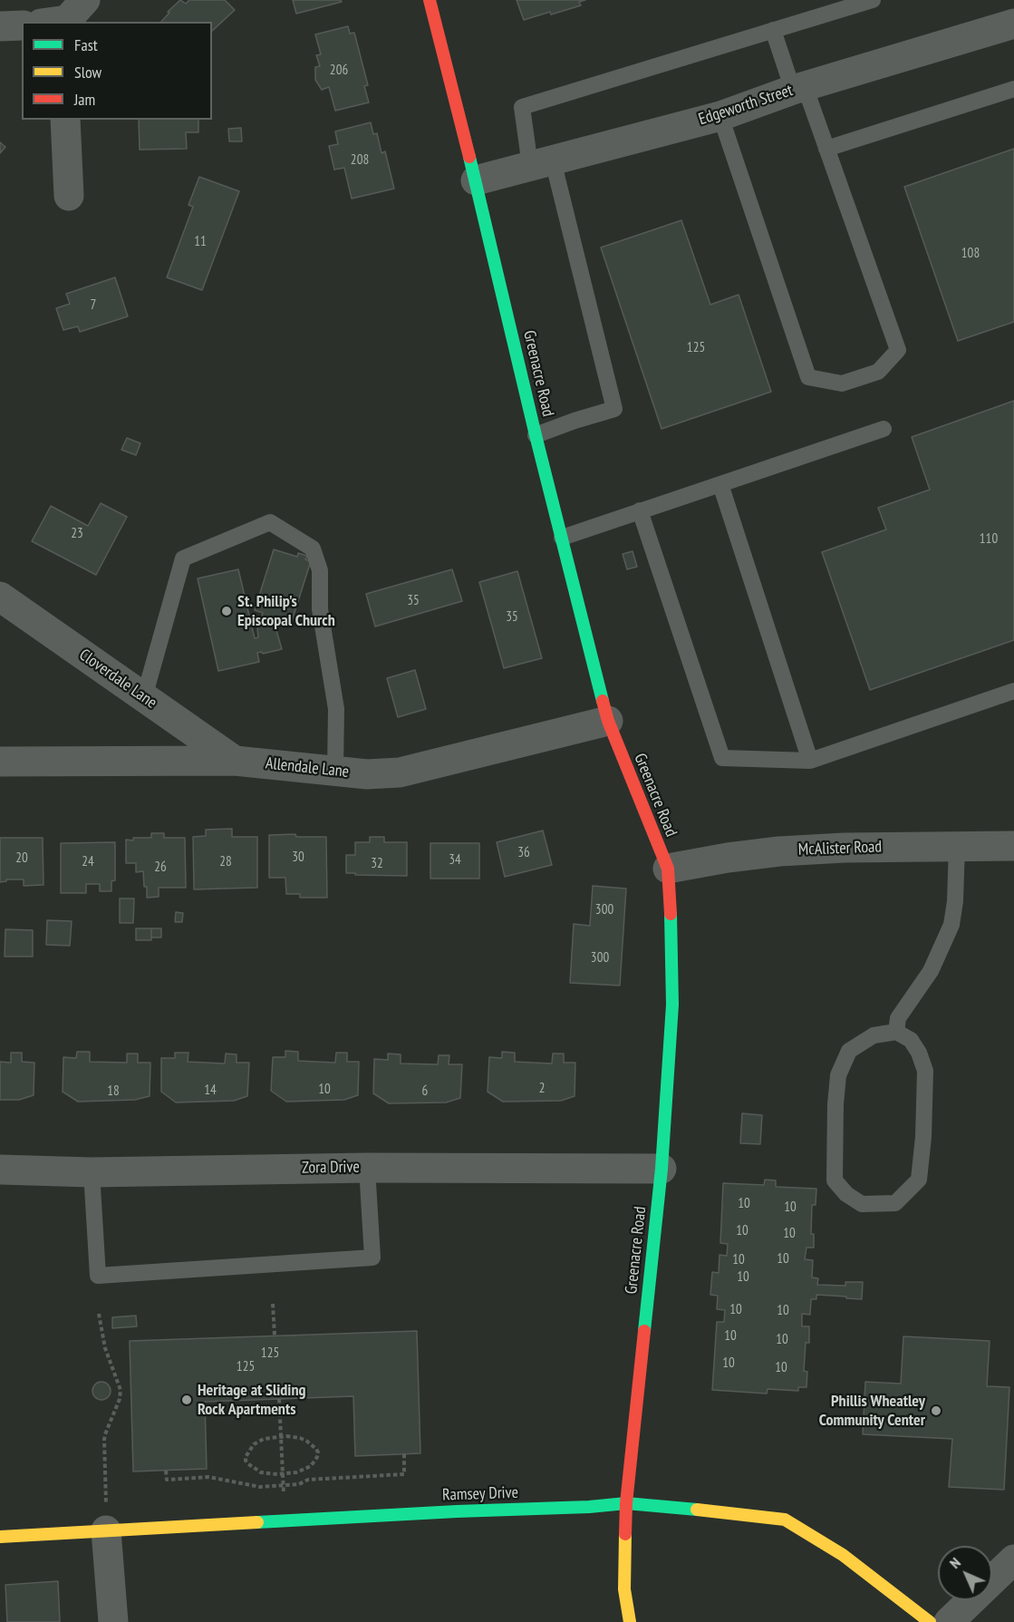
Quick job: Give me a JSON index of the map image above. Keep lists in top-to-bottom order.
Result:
{
  "streets": {
    "street": [
      "Edgeworth Street",
      "Greenacre Road",
      "Cloverdale Lane",
      "Allendale Lane",
      "McAlister Road",
      "Zora Drive",
      "Ramsey Drive"
    ]
  },
  "crossings": [
    ["Edgeworth Street", "Greenacre Road"],
    ["Greenacre Road", "Allendale Lane"],
    ["Greenacre Road", "McAlister Road"],
    ["Greenacre Road", "Zora Drive"],
    ["Greenacre Road", "Ramsey Drive"],
    ["Cloverdale Lane", "Allendale Lane"]
  ],
  "places": ["St. Philip's Episcopal Church", "Heritage at Sliding Rock Apartments", "Phillis Wheatley Community Center"],
  "house_numbers": [
    "206",
    "208",
    "11",
    "108",
    "7",
    "125",
    "23",
    "110",
    "35",
    "35",
    "36",
    "30",
    "20",
    "34",
    "24",
    "28",
    "32",
    "26",
    "300",
    "300",
    "2",
    "10",
    "14",
    "18",
    "6",
    "10",
    "10",
    "10",
    "10",
    "10",
    "10",
    "10",
    "10",
    "10",
    "10",
    "10",
    "125",
    "10",
    "125",
    "10"
  ],
  "legend": ["Fast", "Slow", "Jam"],
  "north": "top left"
}
